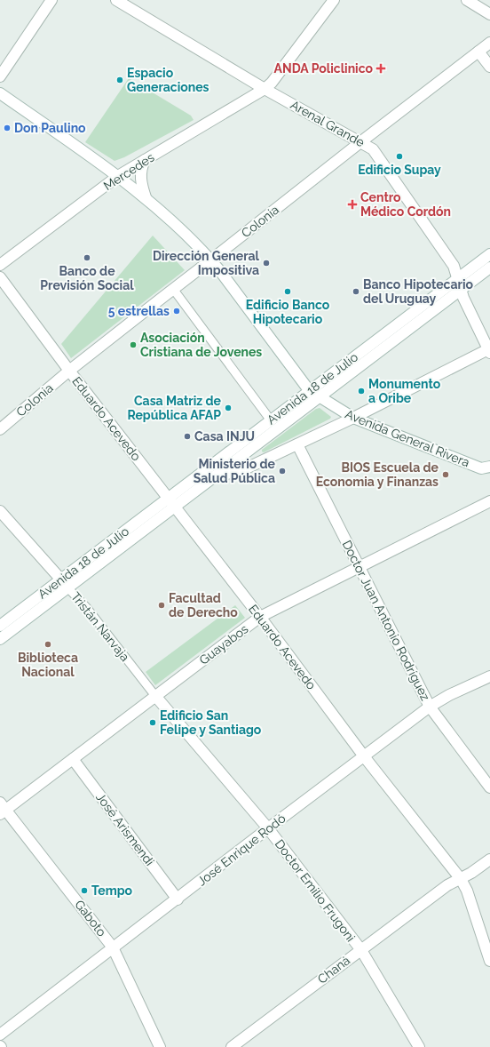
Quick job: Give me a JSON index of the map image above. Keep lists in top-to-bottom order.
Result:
{
  "streets": {
    "street": [
      "Arenal Grande",
      "Mercedes",
      "Colonia",
      "Avenida 18 de Julio",
      "Eduardo Acevedo",
      "Avenida General Rivera",
      "Doctor Juan Antonio Rodríguez",
      "Tristán Narvaja",
      "Guayabos",
      "José Arismendi",
      "José Enrique Rodó",
      "Doctor Emilio Frugoni",
      "Gaboto",
      "Chaná"
    ]
  },
  "crossings": [
    ["Arenal Grande", "Mercedes"],
    ["Arenal Grande", "Colonia"],
    ["Arenal Grande", "Avenida 18 de Julio"],
    ["Colonia", "Eduardo Acevedo"],
    ["Avenida 18 de Julio", "Eduardo Acevedo"],
    ["Avenida 18 de Julio", "Avenida General Rivera"],
    ["Avenida 18 de Julio", "Doctor Juan Antonio Rodríguez"],
    ["Avenida 18 de Julio", "Tristán Narvaja"],
    ["Eduardo Acevedo", "Guayabos"],
    ["Eduardo Acevedo", "José Enrique Rodó"],
    ["Eduardo Acevedo", "Chaná"],
    ["Doctor Juan Antonio Rodríguez", "Guayabos"],
    ["Doctor Juan Antonio Rodríguez", "José Enrique Rodó"],
    ["Tristán Narvaja", "Guayabos"],
    ["Tristán Narvaja", "Doctor Emilio Frugoni"],
    ["Guayabos", "José Arismendi"],
    ["Guayabos", "Doctor Emilio Frugoni"],
    ["Guayabos", "Gaboto"],
    ["José Arismendi", "José Enrique Rodó"],
    ["José Enrique Rodó", "Doctor Emilio Frugoni"],
    ["José Enrique Rodó", "Gaboto"],
    ["Doctor Emilio Frugoni", "Chaná"]
  ],
  "places": {
    "health": ["ANDA Policlinico", "Centro Médico Cordón"],
    "other": [
      "Espacio Generaciones",
      "Don Paulino",
      "Edificio Supay",
      "Banco de Previsión Social",
      "Dirección General Impositiva",
      "Edificio Banco Hipotecario",
      "Banco Hipotecario del Uruguay",
      "5 estrellas",
      "Asociación Cristiana de Jovenes",
      "Monumento a Oribe",
      "Casa Matriz de República AFAP",
      "Casa INJU",
      "Ministerio de Salud Pública",
      "BIOS Escuela de Economia y Finanzas",
      "Facultad de Derecho",
      "Biblioteca Nacional",
      "Edificio San Felipe y Santiago",
      "Tempo"
    ]
  }
}
